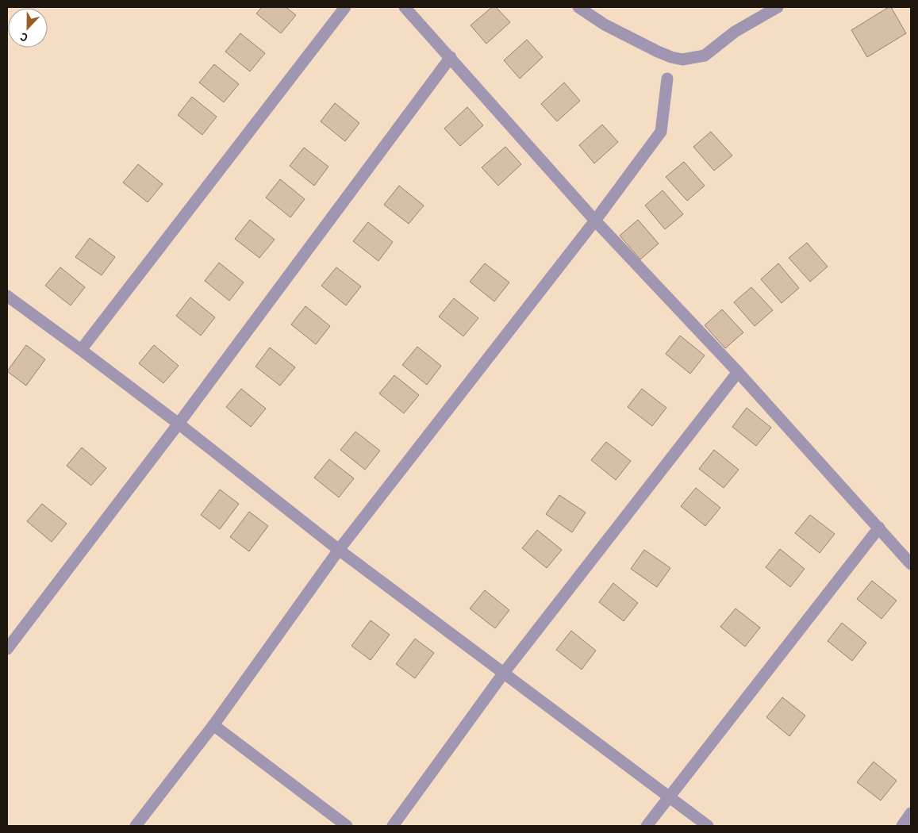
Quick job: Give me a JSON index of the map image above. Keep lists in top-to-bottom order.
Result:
{
  "north": "bottom"
}
